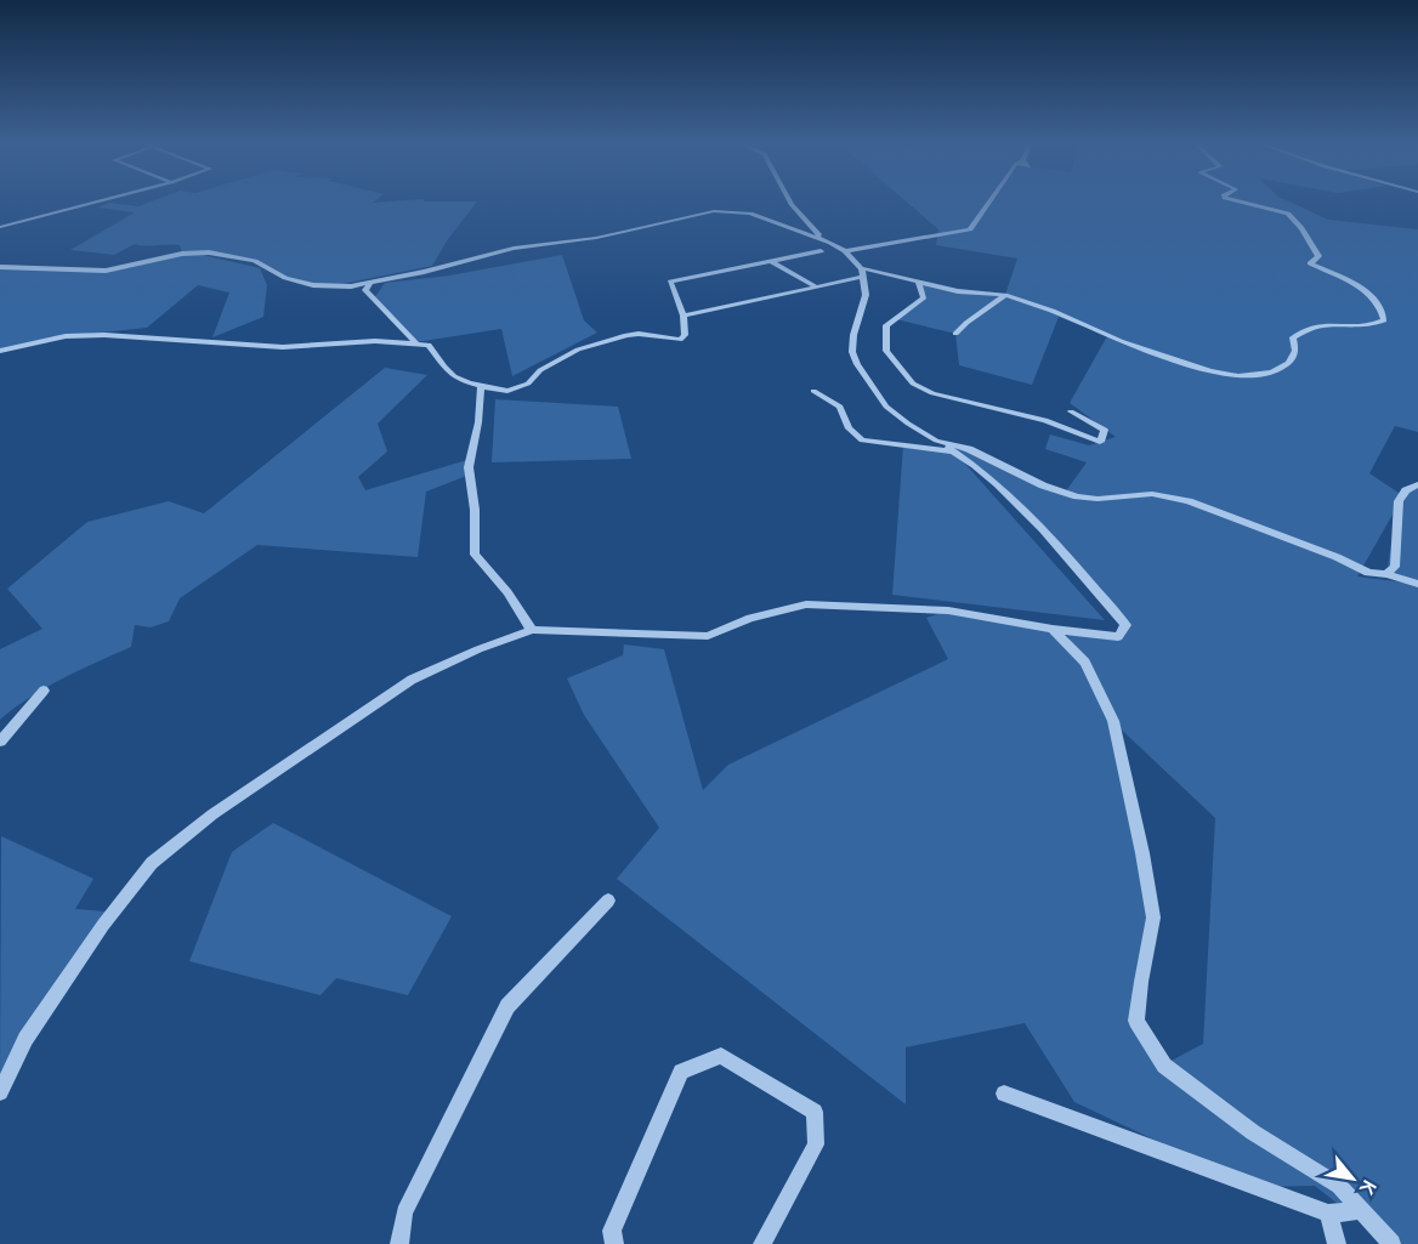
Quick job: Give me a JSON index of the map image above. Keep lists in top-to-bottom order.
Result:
{
  "north": "bottom right"
}
